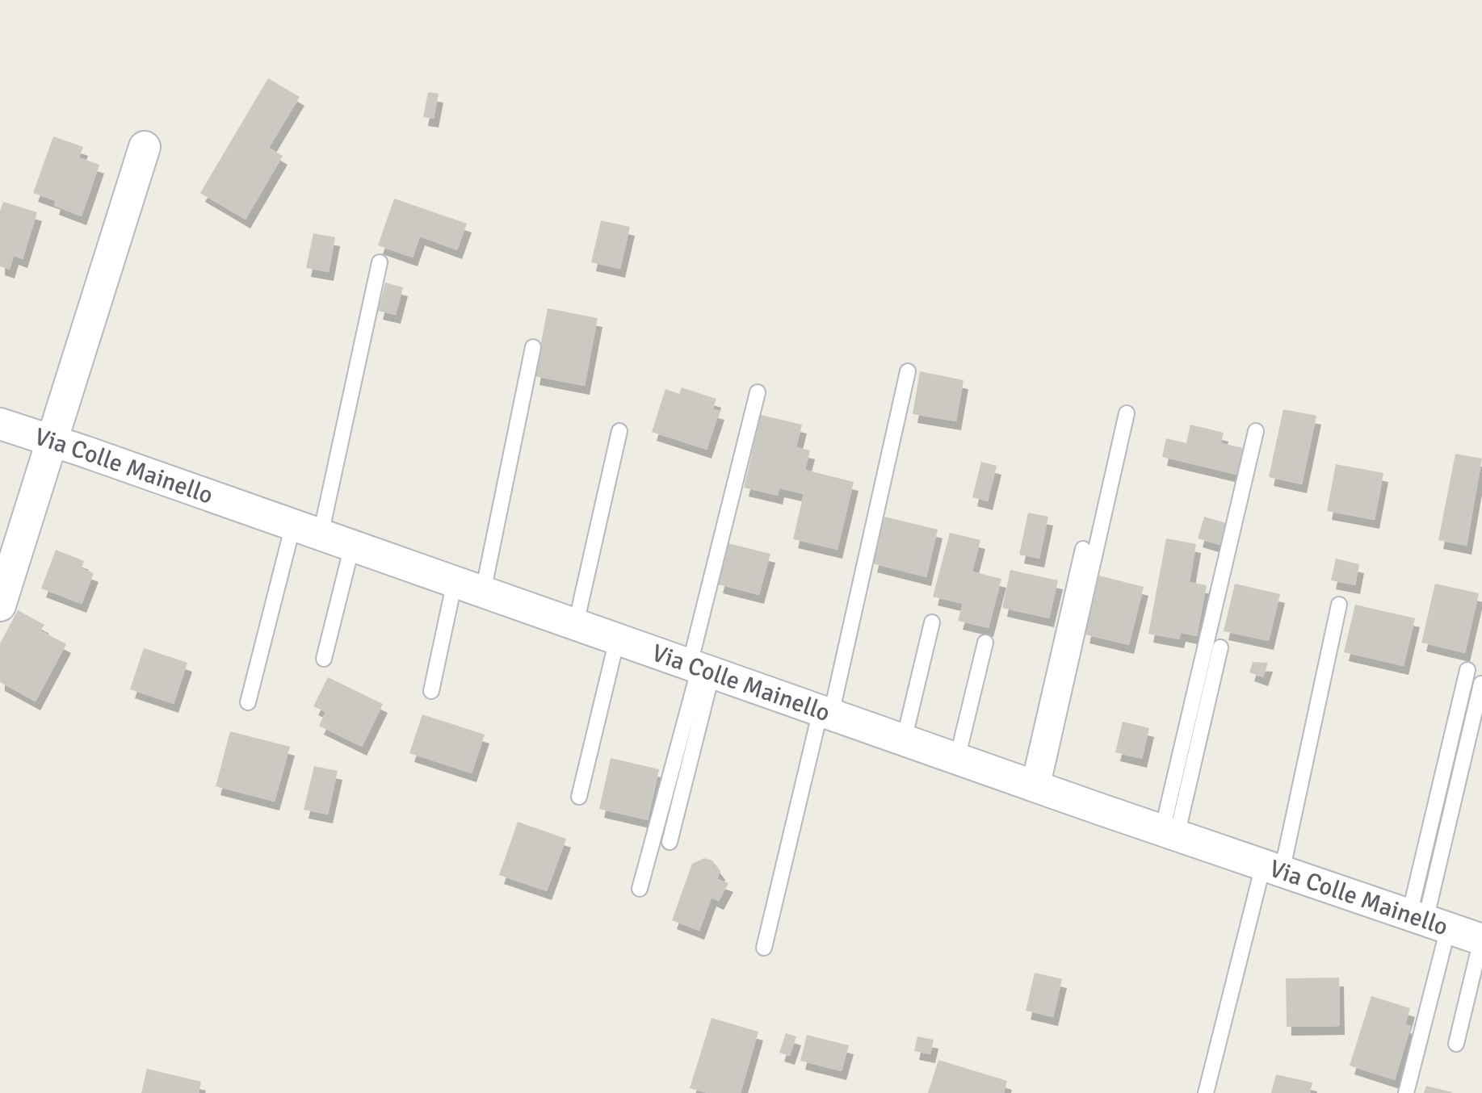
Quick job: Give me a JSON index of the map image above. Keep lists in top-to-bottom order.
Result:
{
  "streets": {
    "street": ["Via Colle Mainello"]
  }
}
